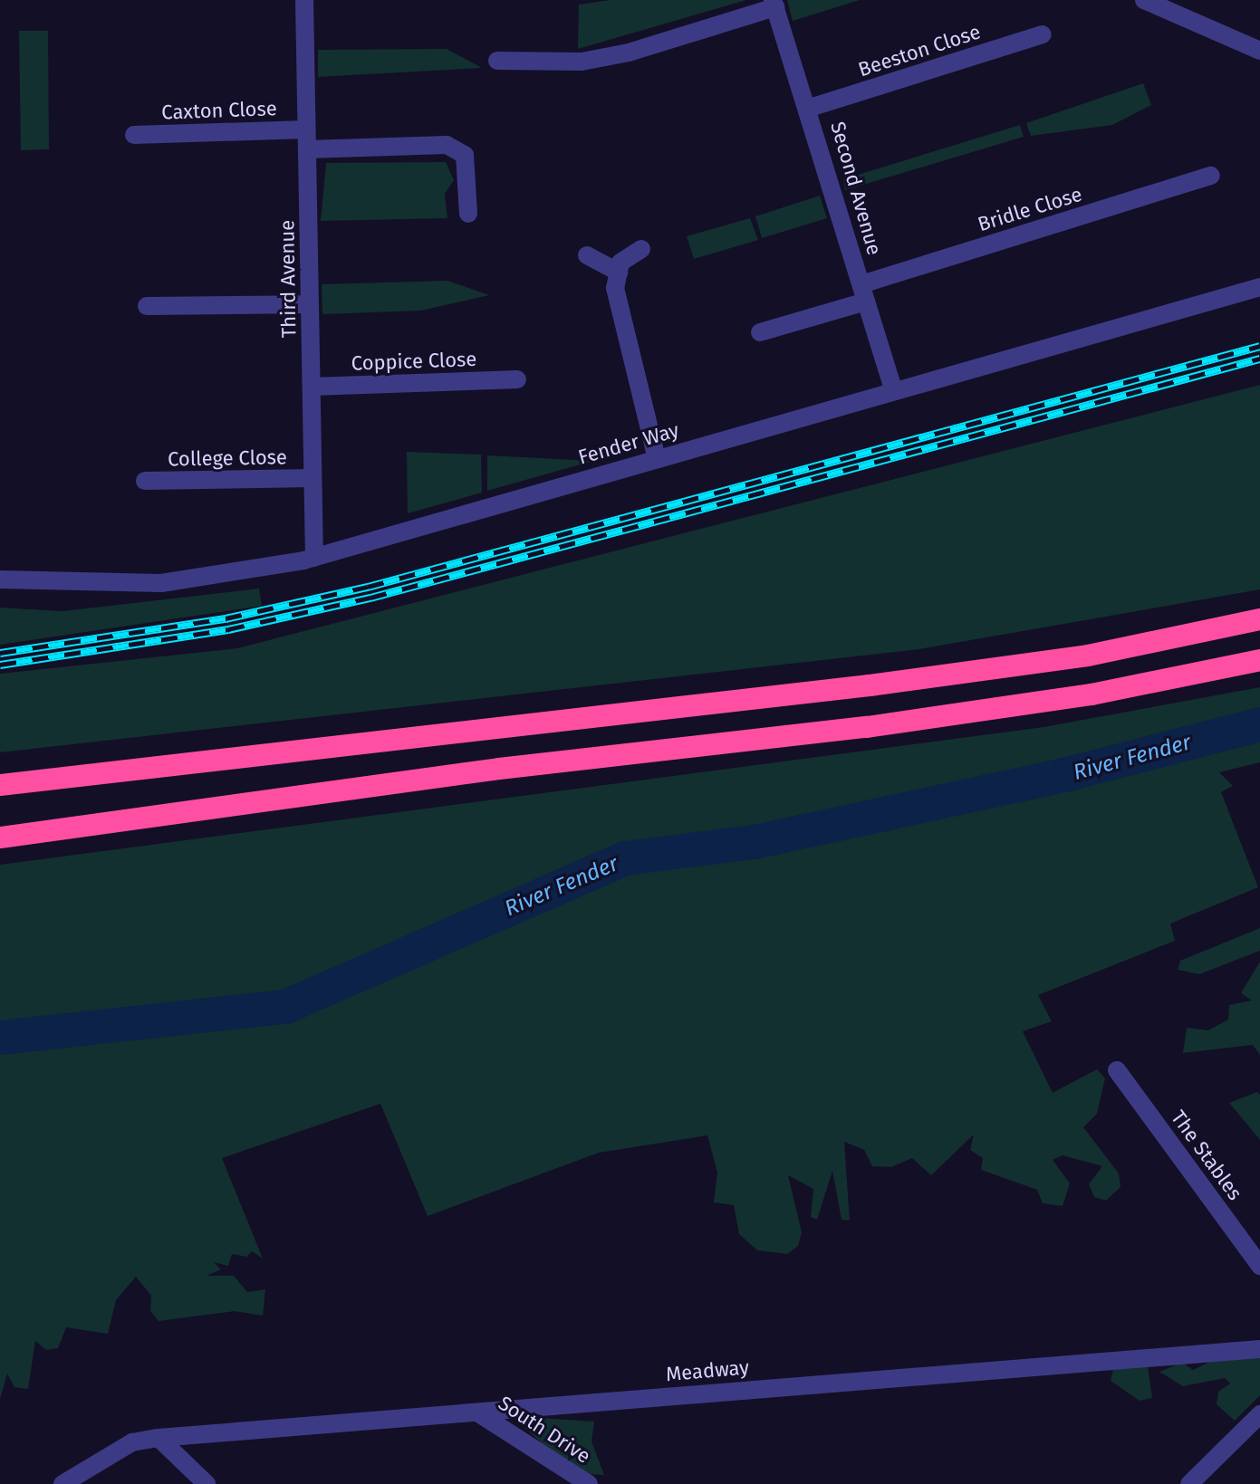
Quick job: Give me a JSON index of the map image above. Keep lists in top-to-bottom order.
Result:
{
  "streets": {
    "street": [
      "Beeston Close",
      "Caxton Close",
      "Second Avenue",
      "Bridle Close",
      "Third Avenue",
      "Coppice Close",
      "Fender Way",
      "College Close",
      "The Stables",
      "Meadway",
      "South Drive"
    ]
  },
  "crossings": [
    ["Beeston Close", "Second Avenue"],
    ["Caxton Close", "Third Avenue"],
    ["Second Avenue", "Bridle Close"],
    ["Second Avenue", "Fender Way"],
    ["Third Avenue", "Coppice Close"],
    ["Third Avenue", "Fender Way"],
    ["Third Avenue", "College Close"],
    ["Meadway", "South Drive"]
  ],
  "water": ["River Fender"]
}
